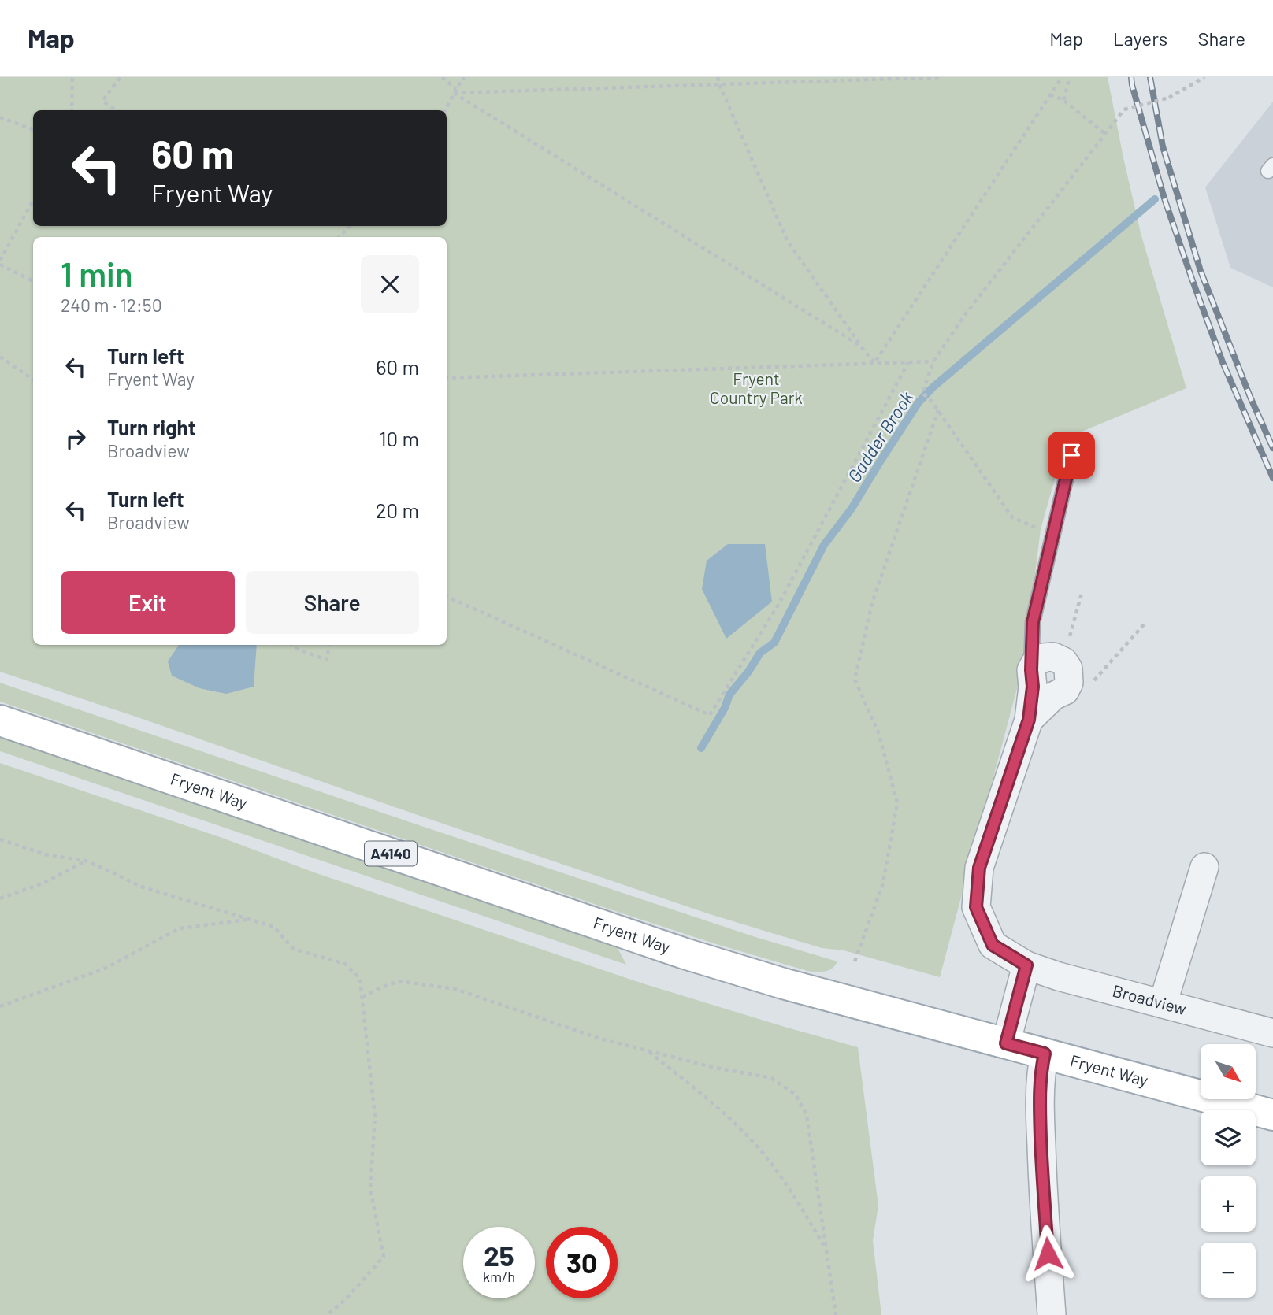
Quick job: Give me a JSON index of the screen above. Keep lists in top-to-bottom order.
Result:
{
  "streets": {
    "main road": ["Fryent Way", "A4140"],
    "street": ["Broadview"]
  },
  "water": ["Gadder Brook"],
  "parks": ["Fryent Country Park"],
  "north": "bottom right",
  "page": {
    "header": "Map",
    "nav": ["Map", "Layers", "Share"],
    "turn": ["60 m", "Fryent Way"],
    "heading": ["1 min", "240 m · 12:50"],
    "list": [
      {
        "name": "Turn left",
        "note": "Fryent Way",
        "value": "60 m"
      },
      {
        "name": "Turn right",
        "note": "Broadview",
        "value": "10 m"
      },
      {
        "name": "Turn left",
        "note": "Broadview",
        "value": "20 m"
      }
    ],
    "buttons": ["Exit", "Share"],
    "map_buttons": ["+", "−"],
    "speed": "25 km/h",
    "limit": "30"
  }
}
